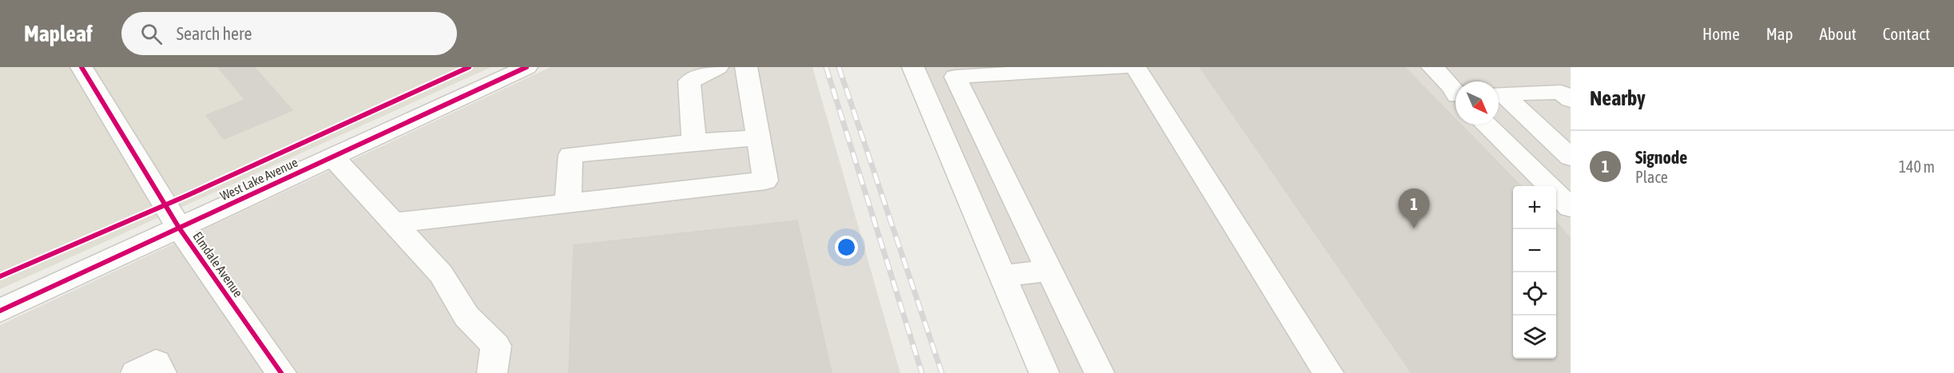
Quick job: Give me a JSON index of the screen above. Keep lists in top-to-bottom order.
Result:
{
  "streets": {
    "street": ["West Lake Avenue", "Elmdale Avenue"]
  },
  "crossings": [
    ["West Lake Avenue", "Elmdale Avenue"]
  ],
  "north": "bottom right",
  "page": {
    "header": "Mapleaf",
    "search": "Search here",
    "nav": [
      "Home",
      "Map",
      "About",
      "Contact"
    ],
    "heading": "Nearby",
    "list": [
      {
        "mark": "1",
        "name": "Signode",
        "note": "Place",
        "value": "140 m"
      }
    ],
    "map_buttons": ["+", "−"],
    "pins": "1"
  }
}
